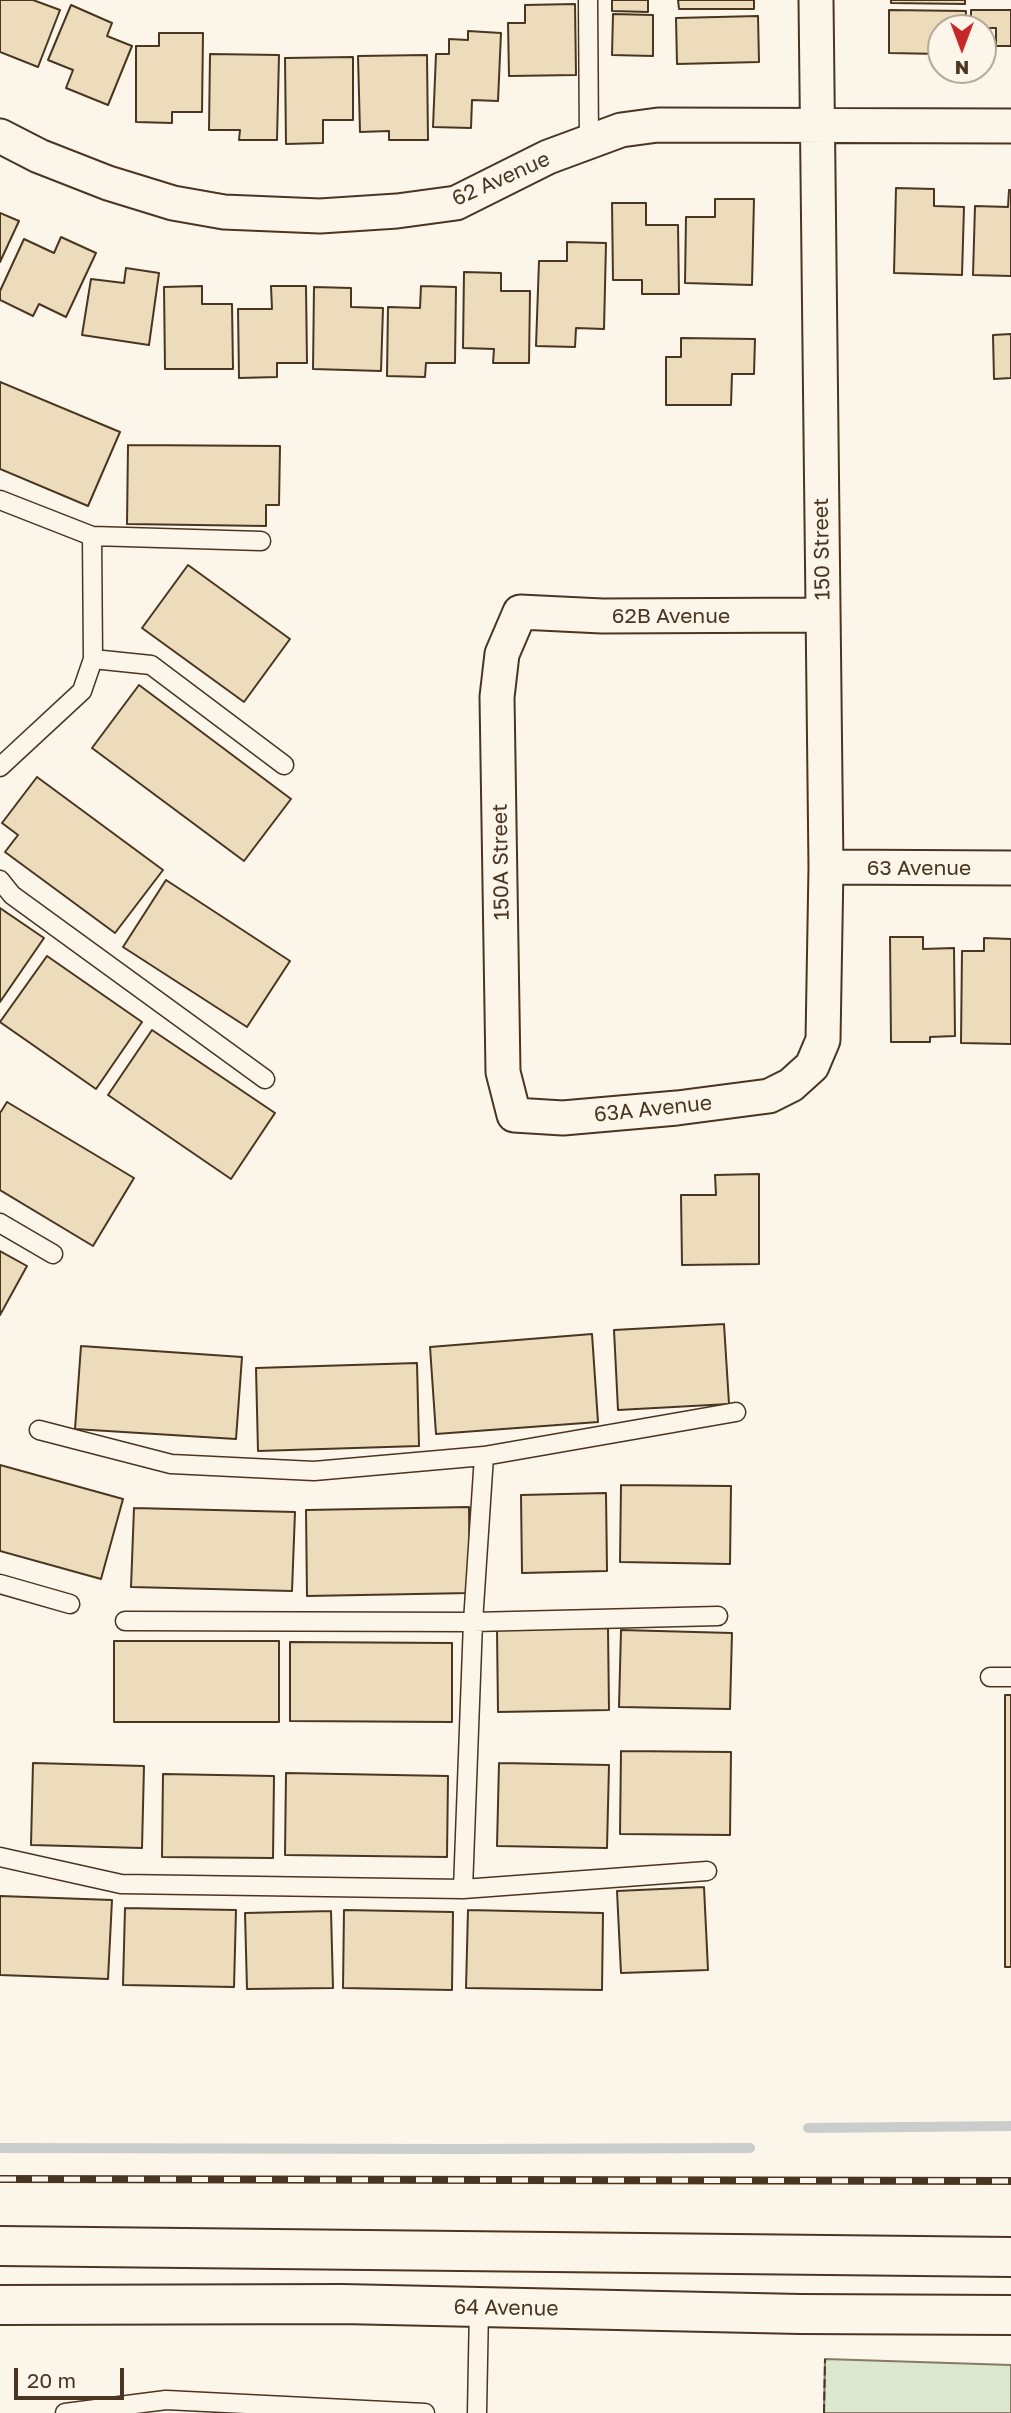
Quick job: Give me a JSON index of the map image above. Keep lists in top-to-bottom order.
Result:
{
  "streets": {
    "main road": ["64 Avenue"],
    "street": [
      "62 Avenue",
      "150 Street",
      "62B Avenue",
      "150A Street",
      "63 Avenue",
      "63A Avenue"
    ]
  },
  "crossings": [
    ["62 Avenue", "150 Street"],
    ["150 Street", "62B Avenue"],
    ["150 Street", "63 Avenue"],
    ["150 Street", "63A Avenue"],
    ["62B Avenue", "150A Street"],
    ["150A Street", "63A Avenue"]
  ],
  "scale_bar": "20 m",
  "north": "bottom"
}
